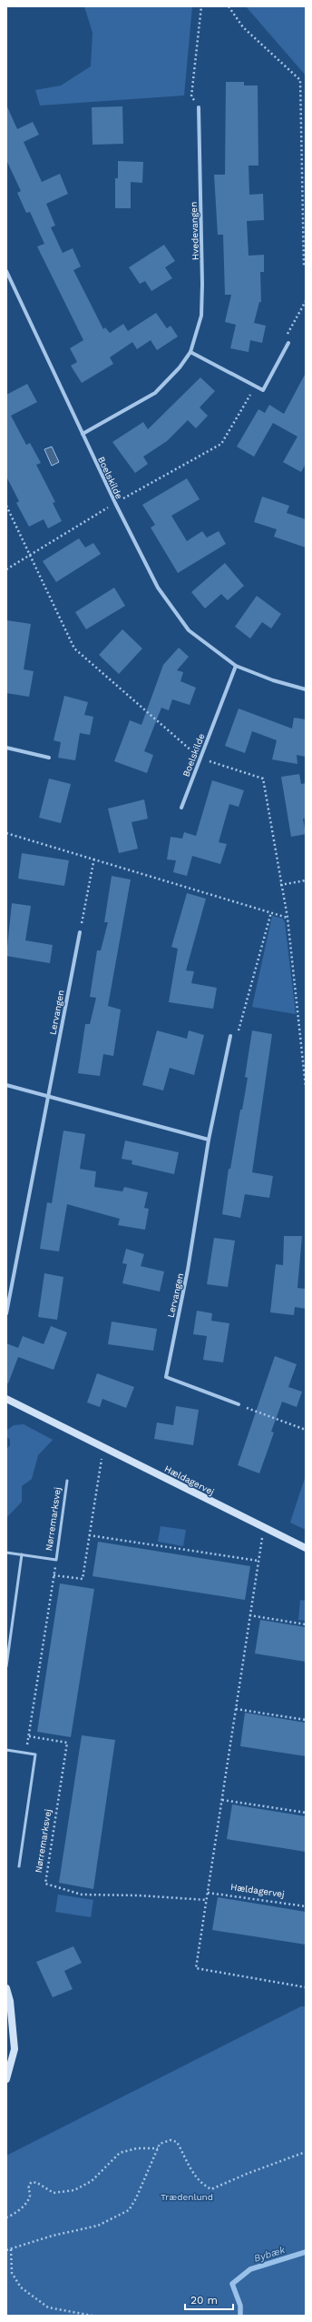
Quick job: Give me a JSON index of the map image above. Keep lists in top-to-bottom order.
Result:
{
  "streets": {
    "street": [
      "Hvedevangen",
      "Boelskilde",
      "Lervangen",
      "Hældagervej"
    ],
    "lane": ["Nørremarksvej"]
  },
  "crossings": [
    ["Hvedevangen", "Boelskilde"]
  ],
  "water": ["Bybæk"],
  "parks": ["Trædenlund"],
  "scale_bar": "20 m"
}
